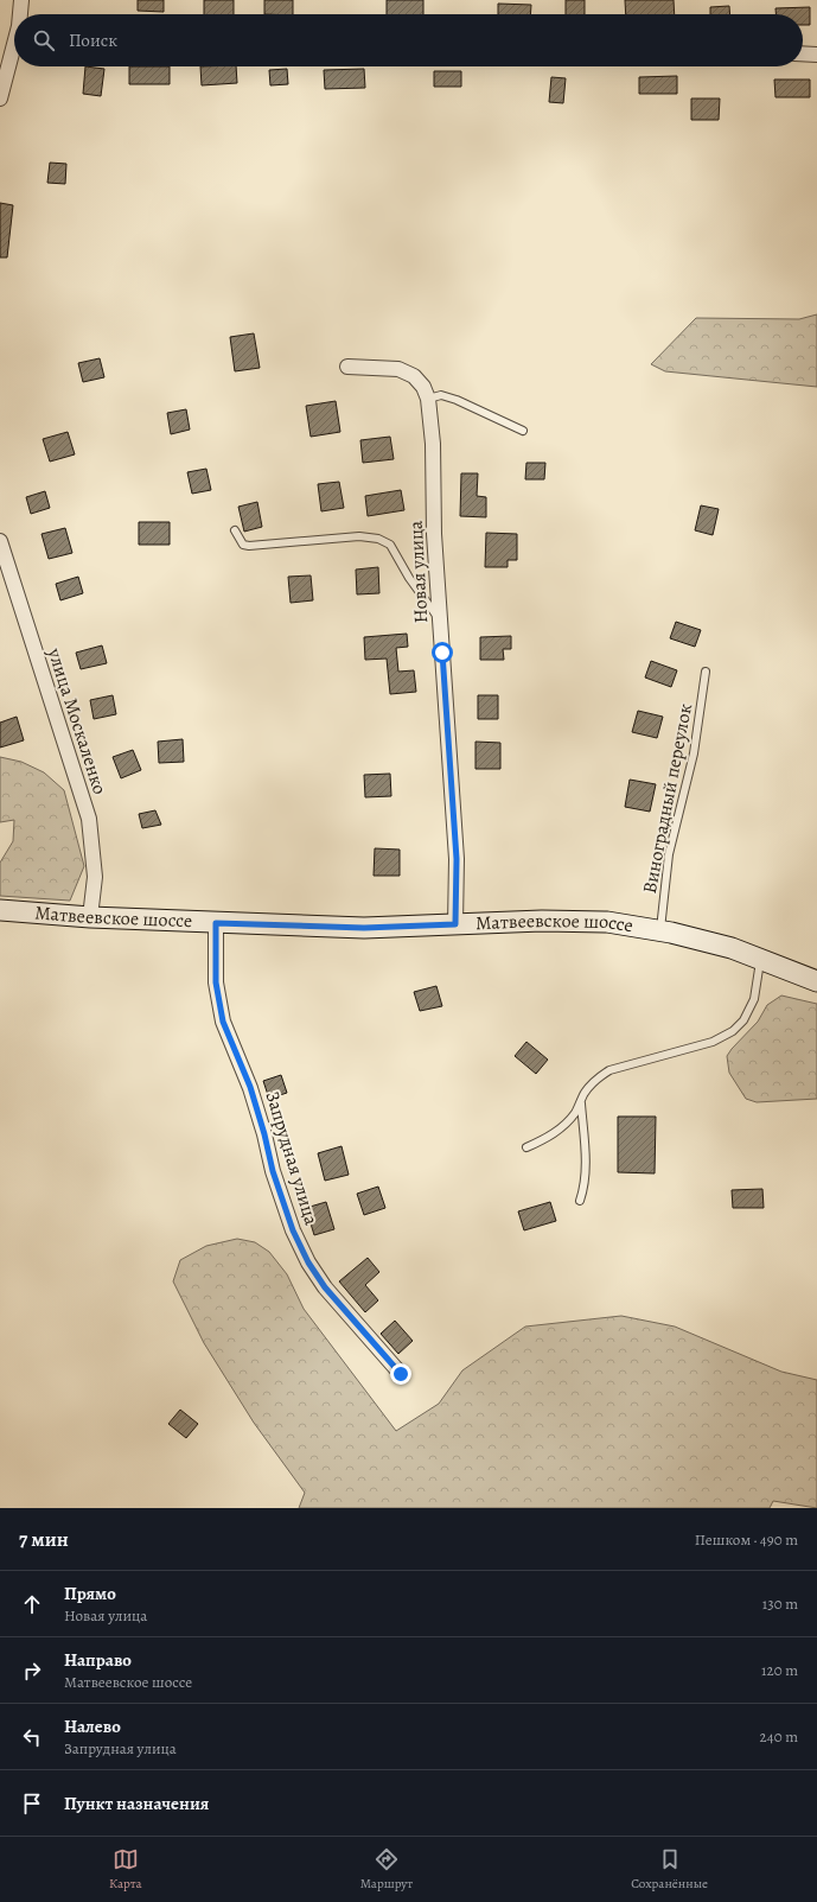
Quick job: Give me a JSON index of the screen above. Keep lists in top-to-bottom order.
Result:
{
  "streets": {
    "main road": ["Матвеевское шоссе"],
    "street": ["Новая улица", "улица Москаленко", "Запрудная улица"],
    "lane": ["Виноградный переулок"]
  },
  "crossings": [
    ["Новая улица", "Матвеевское шоссе"],
    ["улица Москаленко", "Матвеевское шоссе"],
    ["Виноградный переулок", "Матвеевское шоссе"],
    ["Матвеевское шоссе", "Запрудная улица"]
  ],
  "page": {
    "search": "Поиск",
    "heading": ["7 мин", "Пешком · 490 m"],
    "list": [
      ["Прямо", "Новая улица", "130 m"],
      ["Направо", "Матвеевское шоссе", "120 m"],
      ["Налево", "Запрудная улица", "240 m"],
      "Пункт назначения"
    ],
    "nav": ["Карта", "Маршрут", "Сохранённые"]
  }
}
